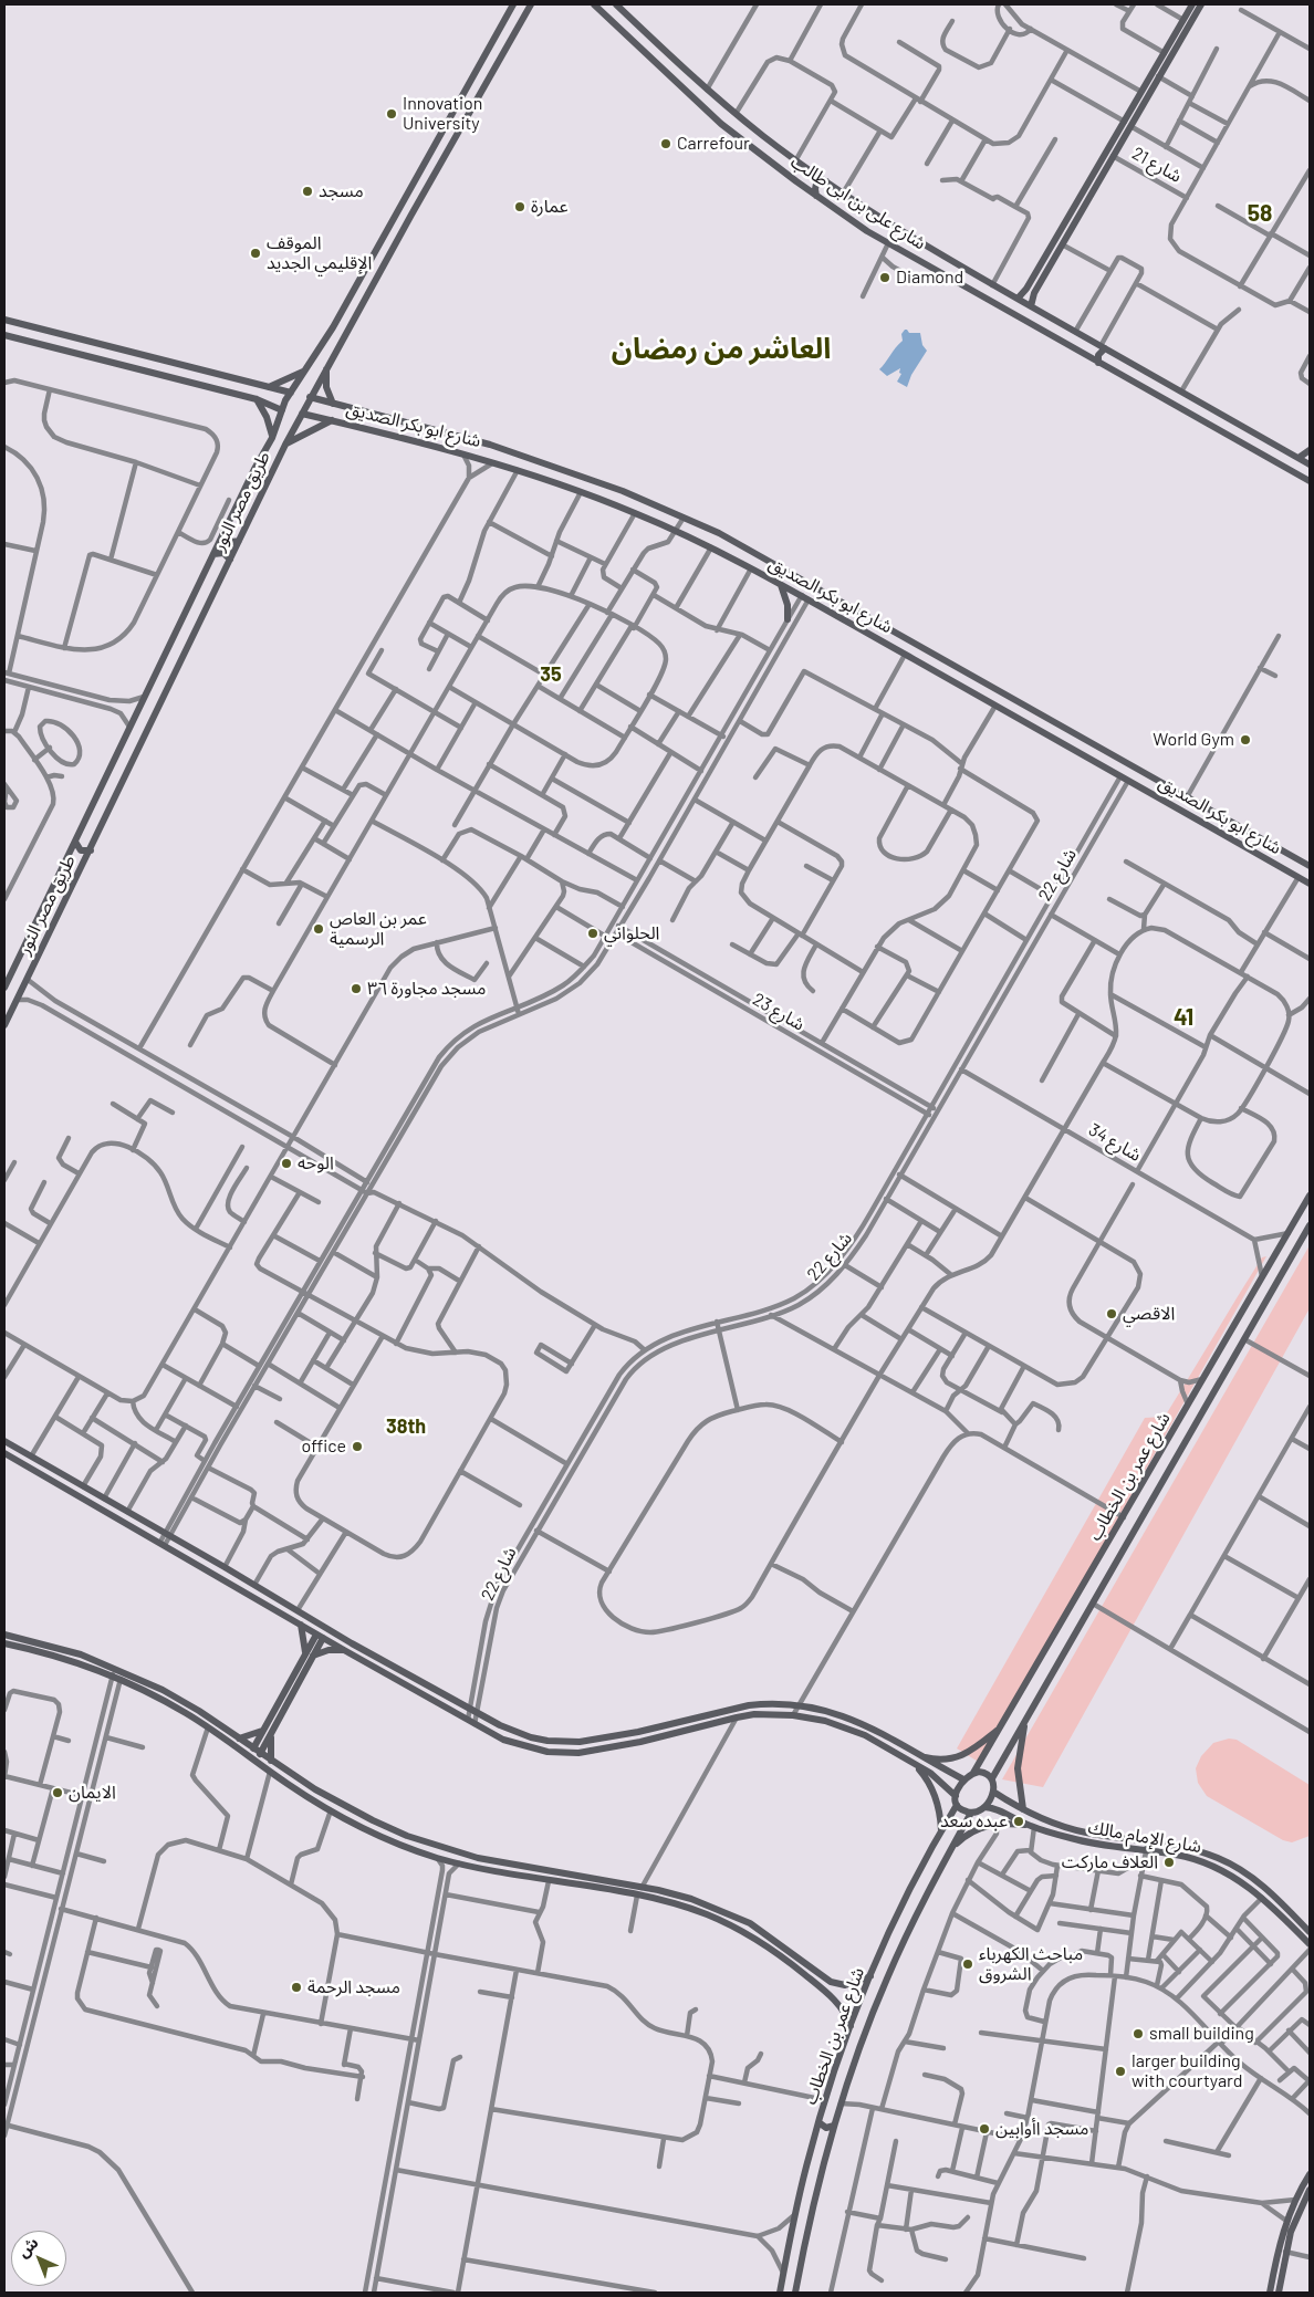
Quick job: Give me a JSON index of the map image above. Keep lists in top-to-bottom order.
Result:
{
  "streets": {
    "street": [
      "شارع 21",
      "شارع على بن ابى طالب",
      "شارع ابو بكر الصديق",
      "طريق مصر النور",
      "شارع 22",
      "شارع 23",
      "شارع 34",
      "شارع عمر بن الخطاب",
      "شارع الإمام مالك"
    ]
  },
  "crossings": [
    ["شارع ابو بكر الصديق", "طريق مصر النور"],
    ["شارع ابو بكر الصديق", "شارع 22"],
    ["شارع 22", "شارع 23"],
    ["شارع 22", "شارع 34"],
    ["شارع عمر بن الخطاب", "شارع الإمام مالك"]
  ],
  "districts": [
    "58",
    "العاشر من رمضان",
    "35",
    "41",
    "38th"
  ],
  "places": [
    "Innovation University",
    "Carrefour",
    "مسجد",
    "عمارة",
    "الموقف الإقليمي الجديد",
    "Diamond",
    "World Gym",
    "عمر بن العاص الرسمية",
    "الحلواني",
    "مسجد مجاورة ٣٦",
    "الوحه",
    "الاقصي",
    "office",
    "الايمان",
    "عبده سعد",
    "العلاف ماركت",
    "مباحث الكهرباء الشروق",
    "مسجد الرحمة",
    "small building",
    "larger building with courtyard",
    "مسجد اأوابين"
  ],
  "north": "top left"
}
